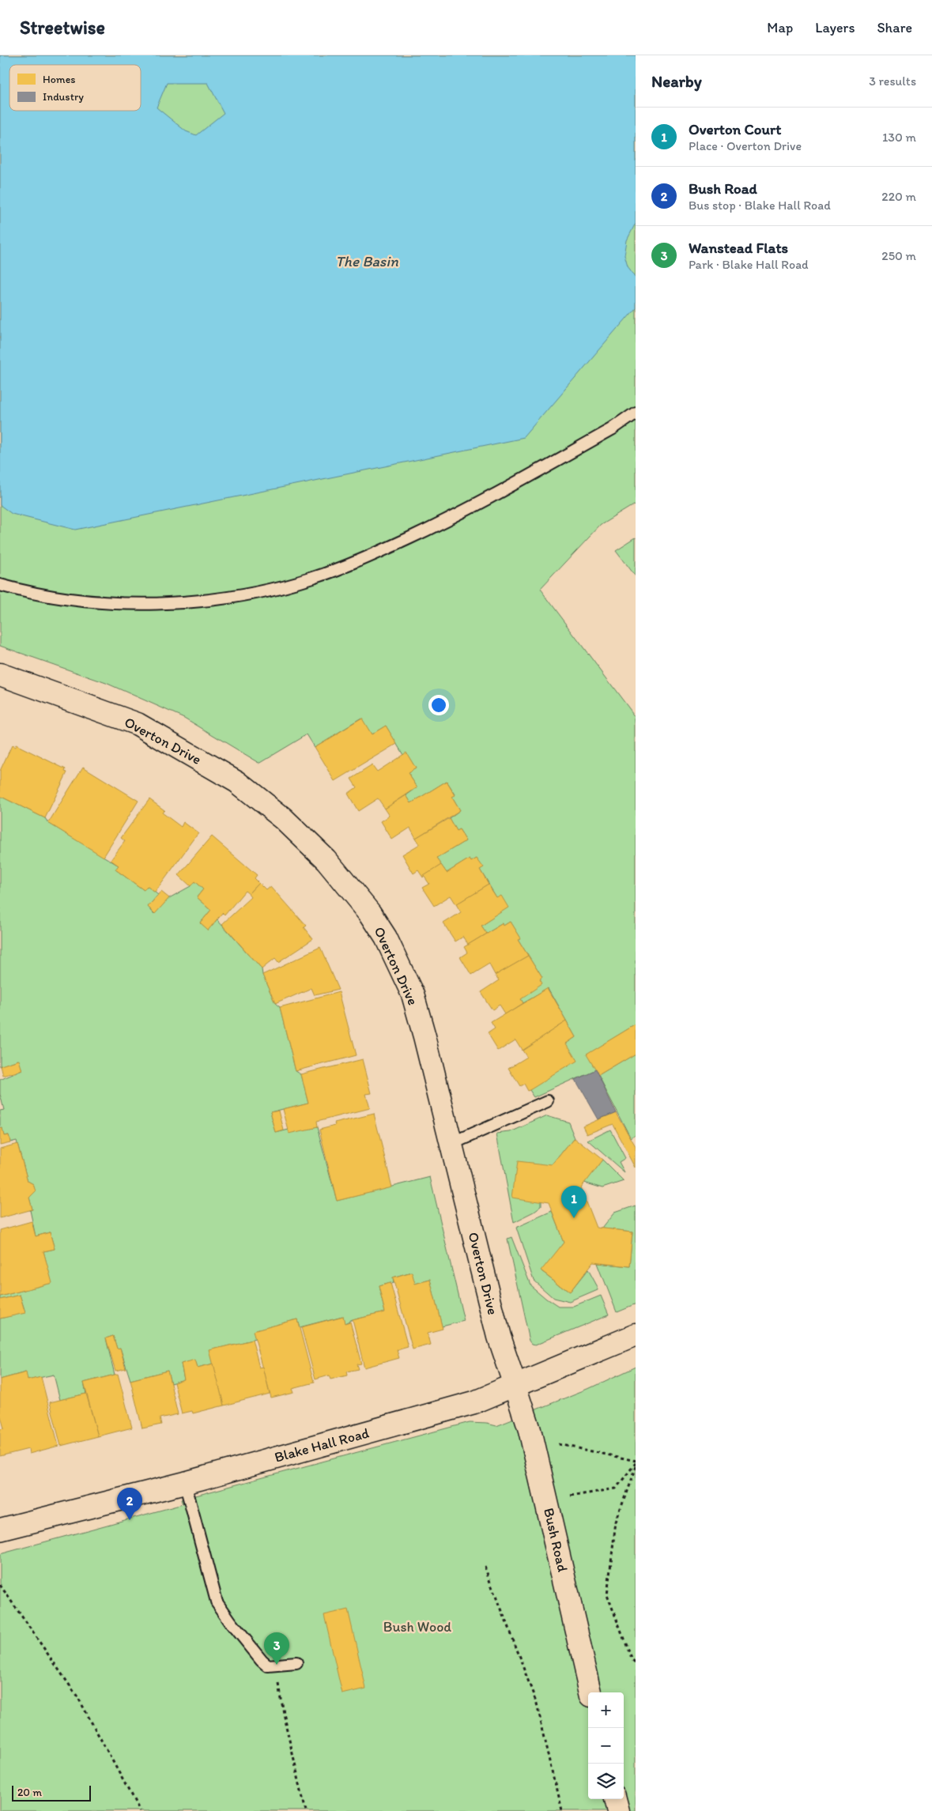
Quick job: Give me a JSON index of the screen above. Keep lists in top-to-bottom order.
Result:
{
  "streets": {
    "main road": ["Overton Drive", "Blake Hall Road", "Bush Road"]
  },
  "crossings": [
    ["Overton Drive", "Blake Hall Road"],
    ["Overton Drive", "Bush Road"],
    ["Blake Hall Road", "Bush Road"]
  ],
  "water": ["The Basin"],
  "parks": ["Bush Wood"],
  "legend": ["Homes", "Industry"],
  "scale_bar": "20 m",
  "page": {
    "header": "Streetwise",
    "nav": ["Map", "Layers", "Share"],
    "heading": ["Nearby", "3 results"],
    "list": [
      {
        "mark": "1",
        "name": "Overton Court",
        "note": "Place · Overton Drive",
        "value": "130 m"
      },
      {
        "mark": "2",
        "name": "Bush Road",
        "note": "Bus stop · Blake Hall Road",
        "value": "220 m"
      },
      {
        "mark": "3",
        "name": "Wanstead Flats",
        "note": "Park · Blake Hall Road",
        "value": "250 m"
      }
    ],
    "pins": ["1", "2", "3"],
    "map_buttons": ["+", "−"],
    "scale": "20 m"
  }
}
